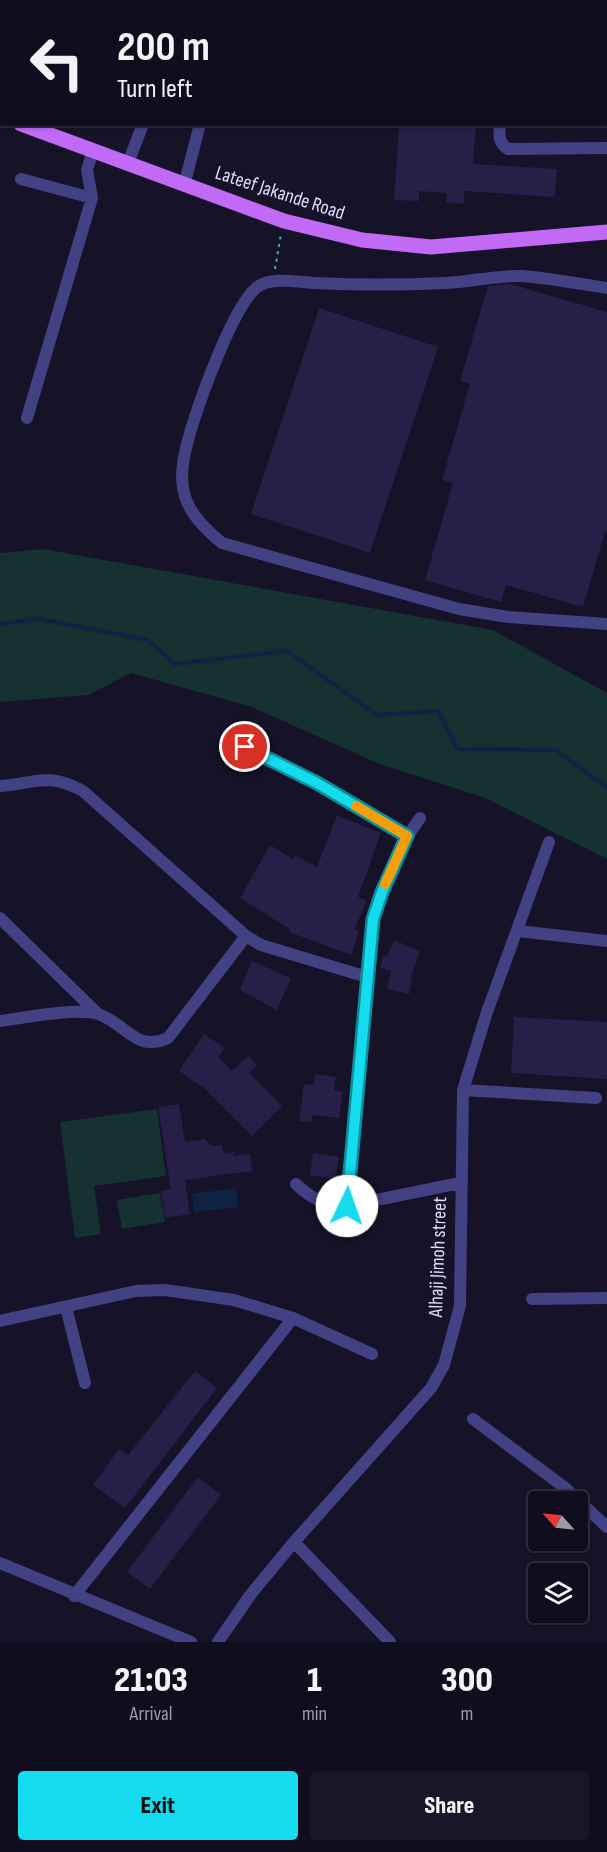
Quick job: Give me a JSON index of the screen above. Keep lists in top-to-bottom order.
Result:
{
  "streets": {
    "main road": ["Lateef Jakande Road"],
    "street": ["Alhaji Jimoh street"]
  },
  "north": "top left",
  "page": {
    "turn": ["200 m", "Turn left"],
    "eta": [
      "21:03",
      "Arrival",
      "1",
      "min",
      "300",
      "m"
    ],
    "buttons": ["Exit", "Share"]
  }
}
